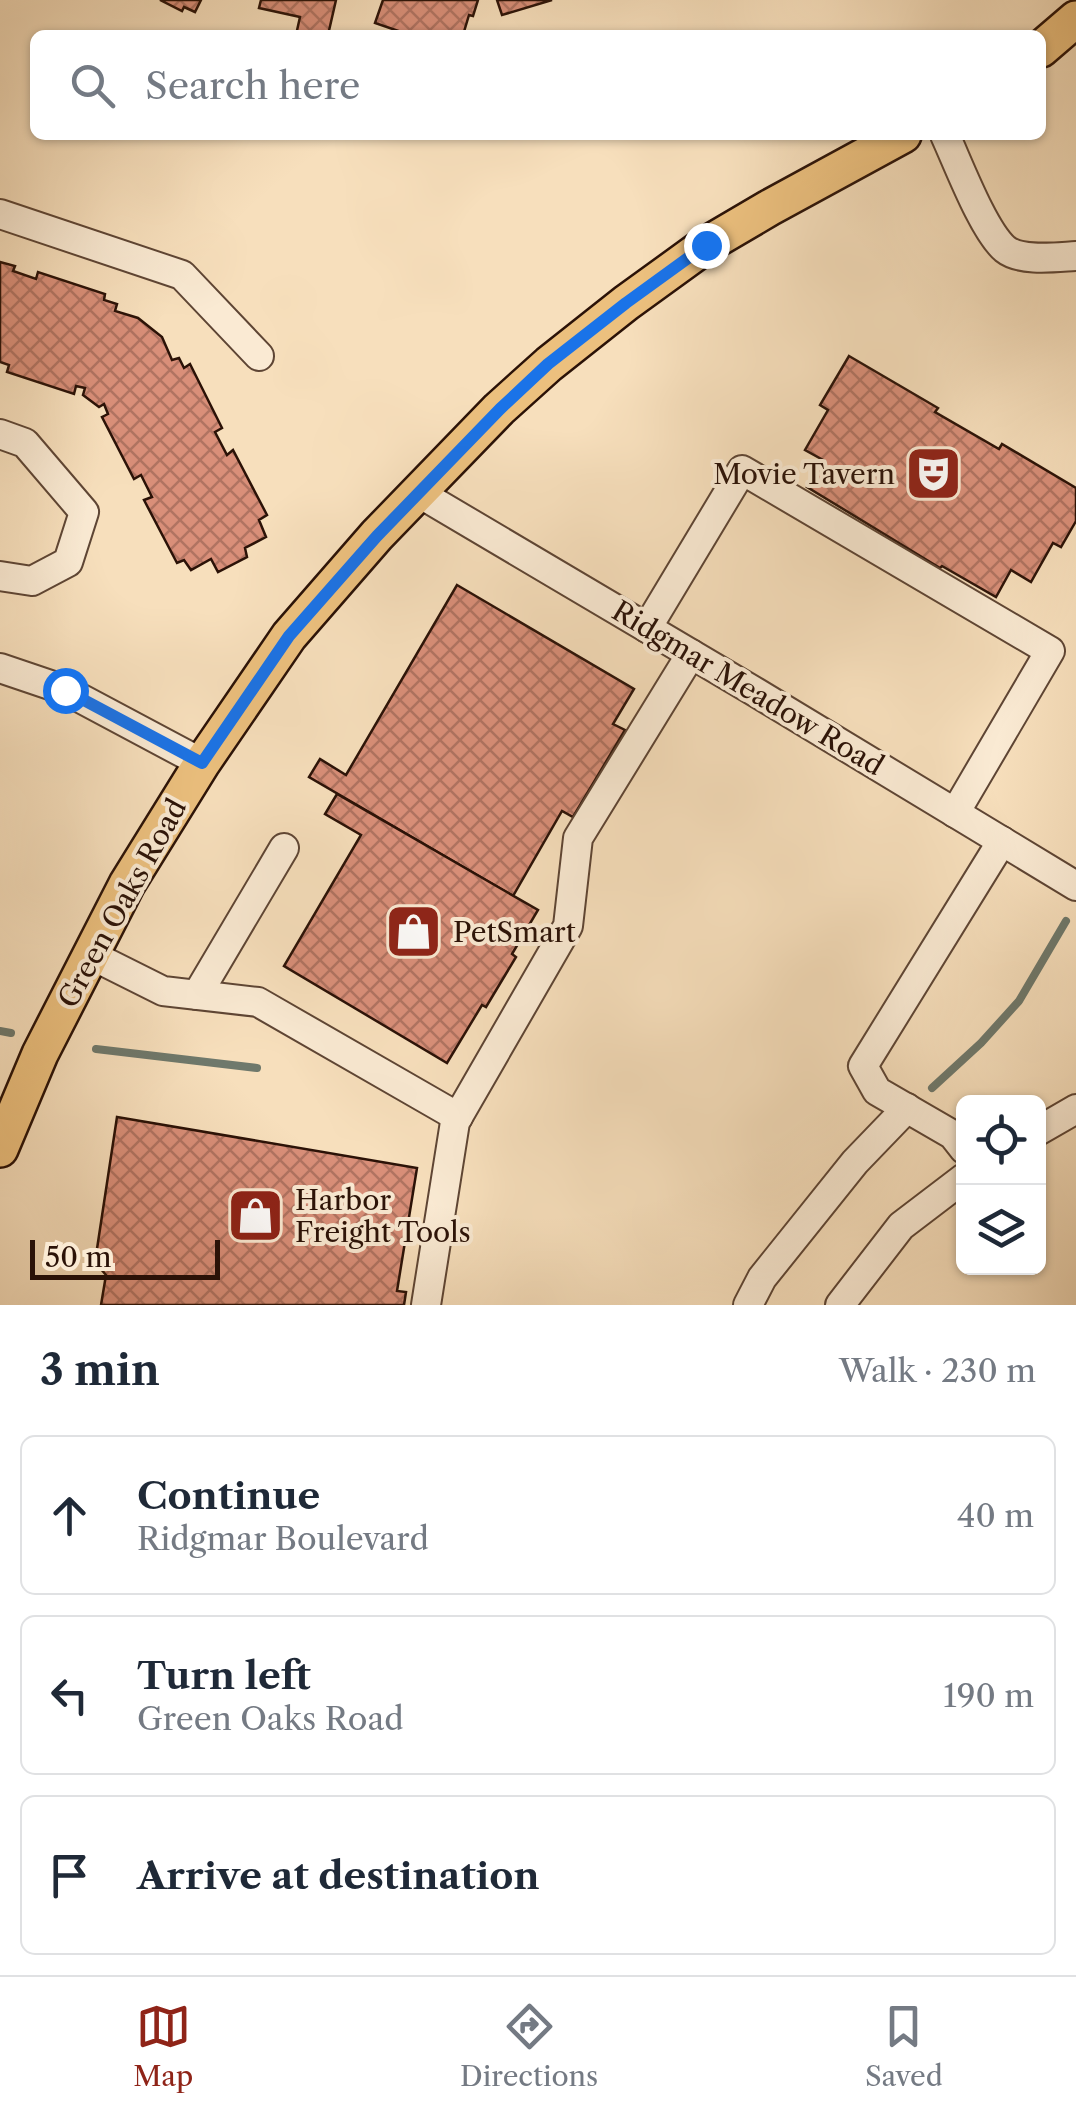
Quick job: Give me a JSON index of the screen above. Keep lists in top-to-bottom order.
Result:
{
  "streets": {
    "main road": ["Green Oaks Road"],
    "street": ["Ridgmar Meadow Road"]
  },
  "crossings": [
    ["Ridgmar Meadow Road", "Green Oaks Road"]
  ],
  "places": {
    "theatre": ["Movie Tavern"],
    "shop": ["PetSmart", "Harbor Freight Tools"]
  },
  "scale_bar": "50 m",
  "page": {
    "search": "Search here",
    "scale": "50 m",
    "heading": ["3 min", "Walk · 230 m"],
    "list": [
      ["Continue", "Ridgmar Boulevard", "40 m"],
      ["Turn left", "Green Oaks Road", "190 m"],
      "Arrive at destination"
    ],
    "nav": ["Map", "Directions", "Saved"]
  }
}
